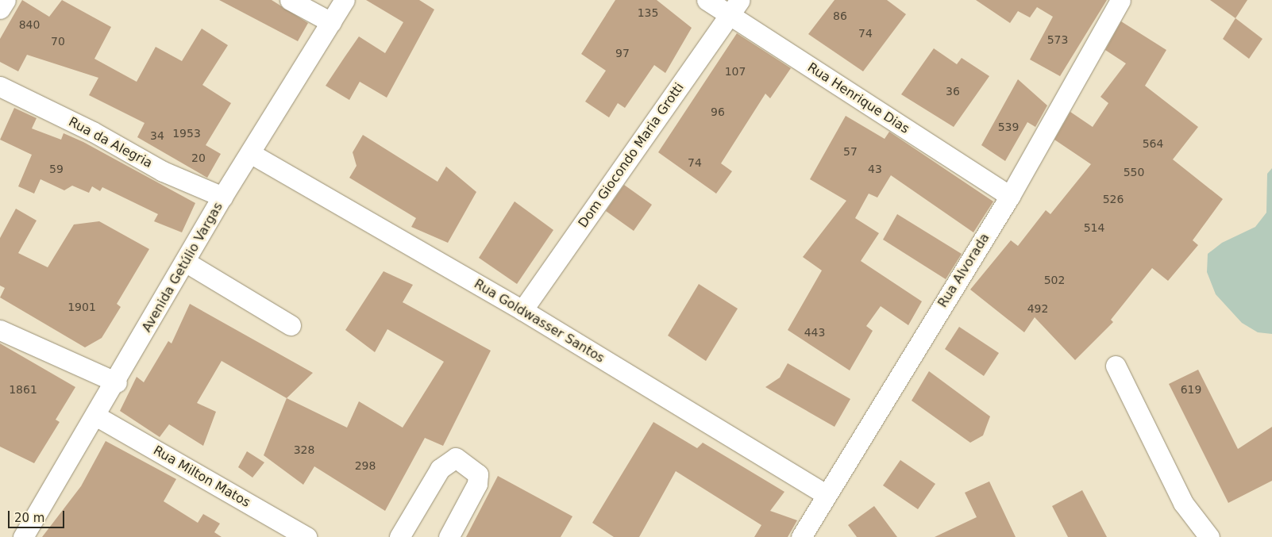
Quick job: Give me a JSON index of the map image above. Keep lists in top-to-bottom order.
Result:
{
  "streets": {
    "street": [
      "Rua Henrique Dias",
      "Rua da Alegria",
      "Dom Giocondo Maria Grotti",
      "Avenida Getúlio Vargas",
      "Rua Alvorada",
      "Rua Goldwasser Santos",
      "Rua Milton Matos"
    ]
  },
  "crossings": [
    ["Rua Henrique Dias", "Dom Giocondo Maria Grotti"],
    ["Rua Henrique Dias", "Rua Alvorada"],
    ["Rua da Alegria", "Avenida Getúlio Vargas"],
    ["Dom Giocondo Maria Grotti", "Rua Goldwasser Santos"],
    ["Avenida Getúlio Vargas", "Rua Goldwasser Santos"],
    ["Avenida Getúlio Vargas", "Rua Milton Matos"],
    ["Rua Alvorada", "Rua Goldwasser Santos"]
  ],
  "house_numbers": [
    "135",
    "86",
    "840",
    "74",
    "573",
    "70",
    "97",
    "107",
    "36",
    "96",
    "539",
    "1953",
    "34",
    "564",
    "57",
    "20",
    "74",
    "59",
    "43",
    "550",
    "526",
    "514",
    "502",
    "1901",
    "492",
    "443",
    "1861",
    "619",
    "328",
    "298"
  ],
  "scale_bar": "20 m"
}
